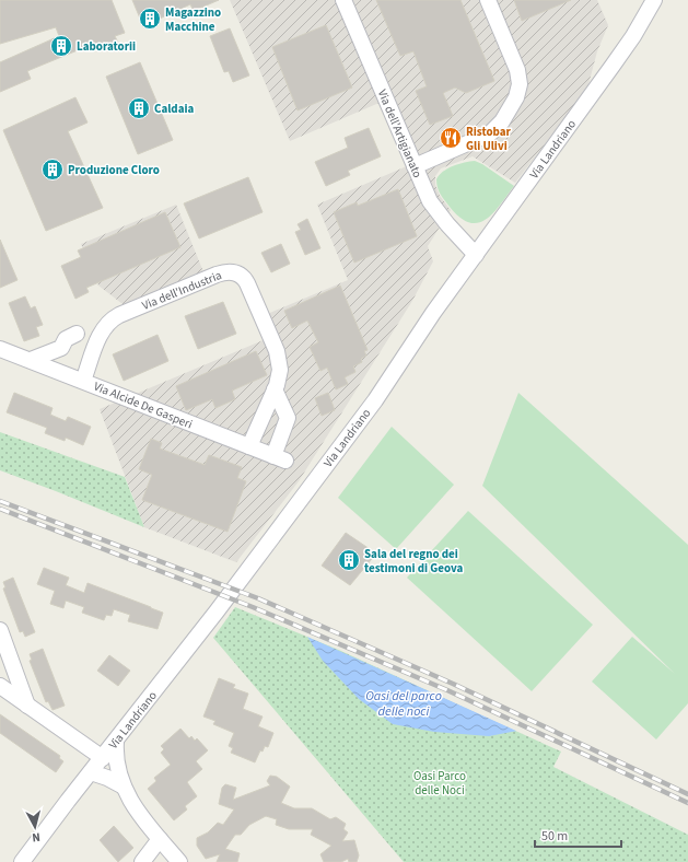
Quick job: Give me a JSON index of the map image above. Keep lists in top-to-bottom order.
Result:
{
  "streets": {
    "street": [
      "Via dell'Artigianato",
      "Via Landriano",
      "Via dell'Industria",
      "Via Alcide De Gasperi"
    ]
  },
  "crossings": [
    ["Via dell'Artigianato", "Via Landriano"],
    ["Via dell'Industria", "Via Alcide De Gasperi"]
  ],
  "water": ["Oasi del parco delle noci"],
  "parks": ["Oasi Parco delle Noci"],
  "places": {
    "building": [
      "Magazzino Macchine",
      "Laboratorii",
      "Caldaia",
      "Produzione Cloro",
      "Sala del regno dei testimoni di Geova"
    ],
    "restaurant": ["Ristobar Gli Ulivi"]
  },
  "scale_bar": "50 m",
  "north": "bottom"
}
